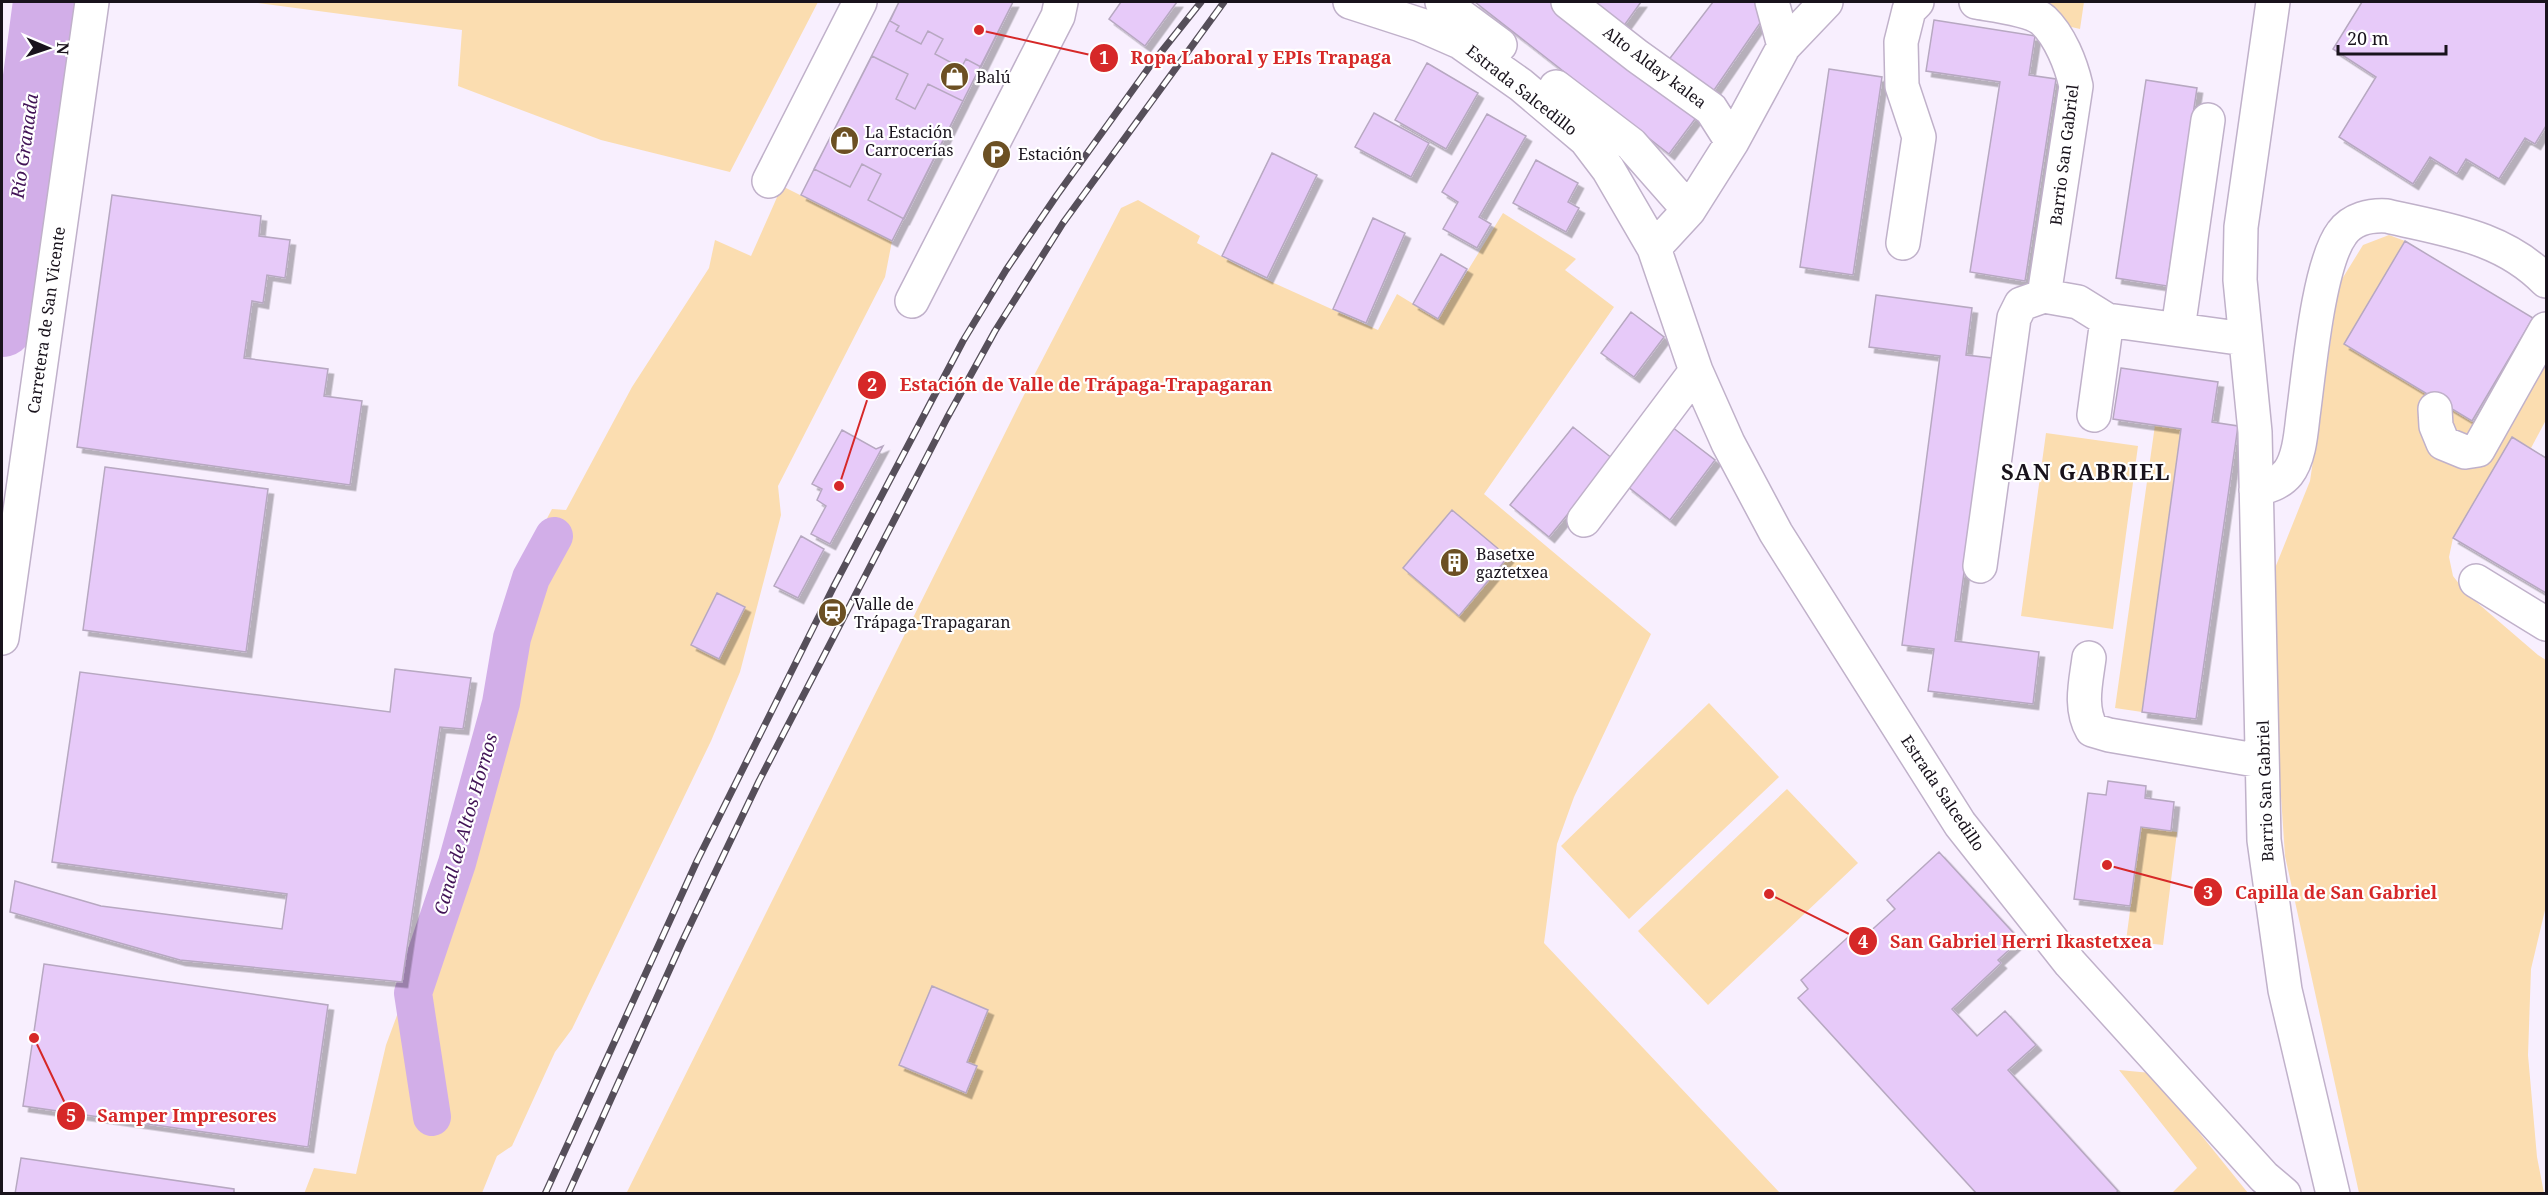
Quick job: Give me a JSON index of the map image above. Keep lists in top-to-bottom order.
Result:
{
  "streets": {
    "street": [
      "Alto Alday kalea",
      "Estrada Salcedillo",
      "Barrio San Gabriel",
      "Carretera de San Vicente"
    ]
  },
  "districts": ["SAN GABRIEL"],
  "water": ["Río Granada", "Canal de Altos Hornos"],
  "places": {
    "other": [
      "Ropa Laboral y EPIs Trapaga",
      "Estación de Valle de Trápaga-Trapagaran",
      "Capilla de San Gabriel",
      "San Gabriel Herri Ikastetxea",
      "Samper Impresores"
    ],
    "shop": ["Balú", "La Estación Carrocerías"],
    "parking": ["Estación"],
    "building": ["Basetxe gaztetxea"],
    "station": ["Valle de Trápaga-Trapagaran"]
  },
  "scale_bar": "20 m",
  "north": "right"
}
